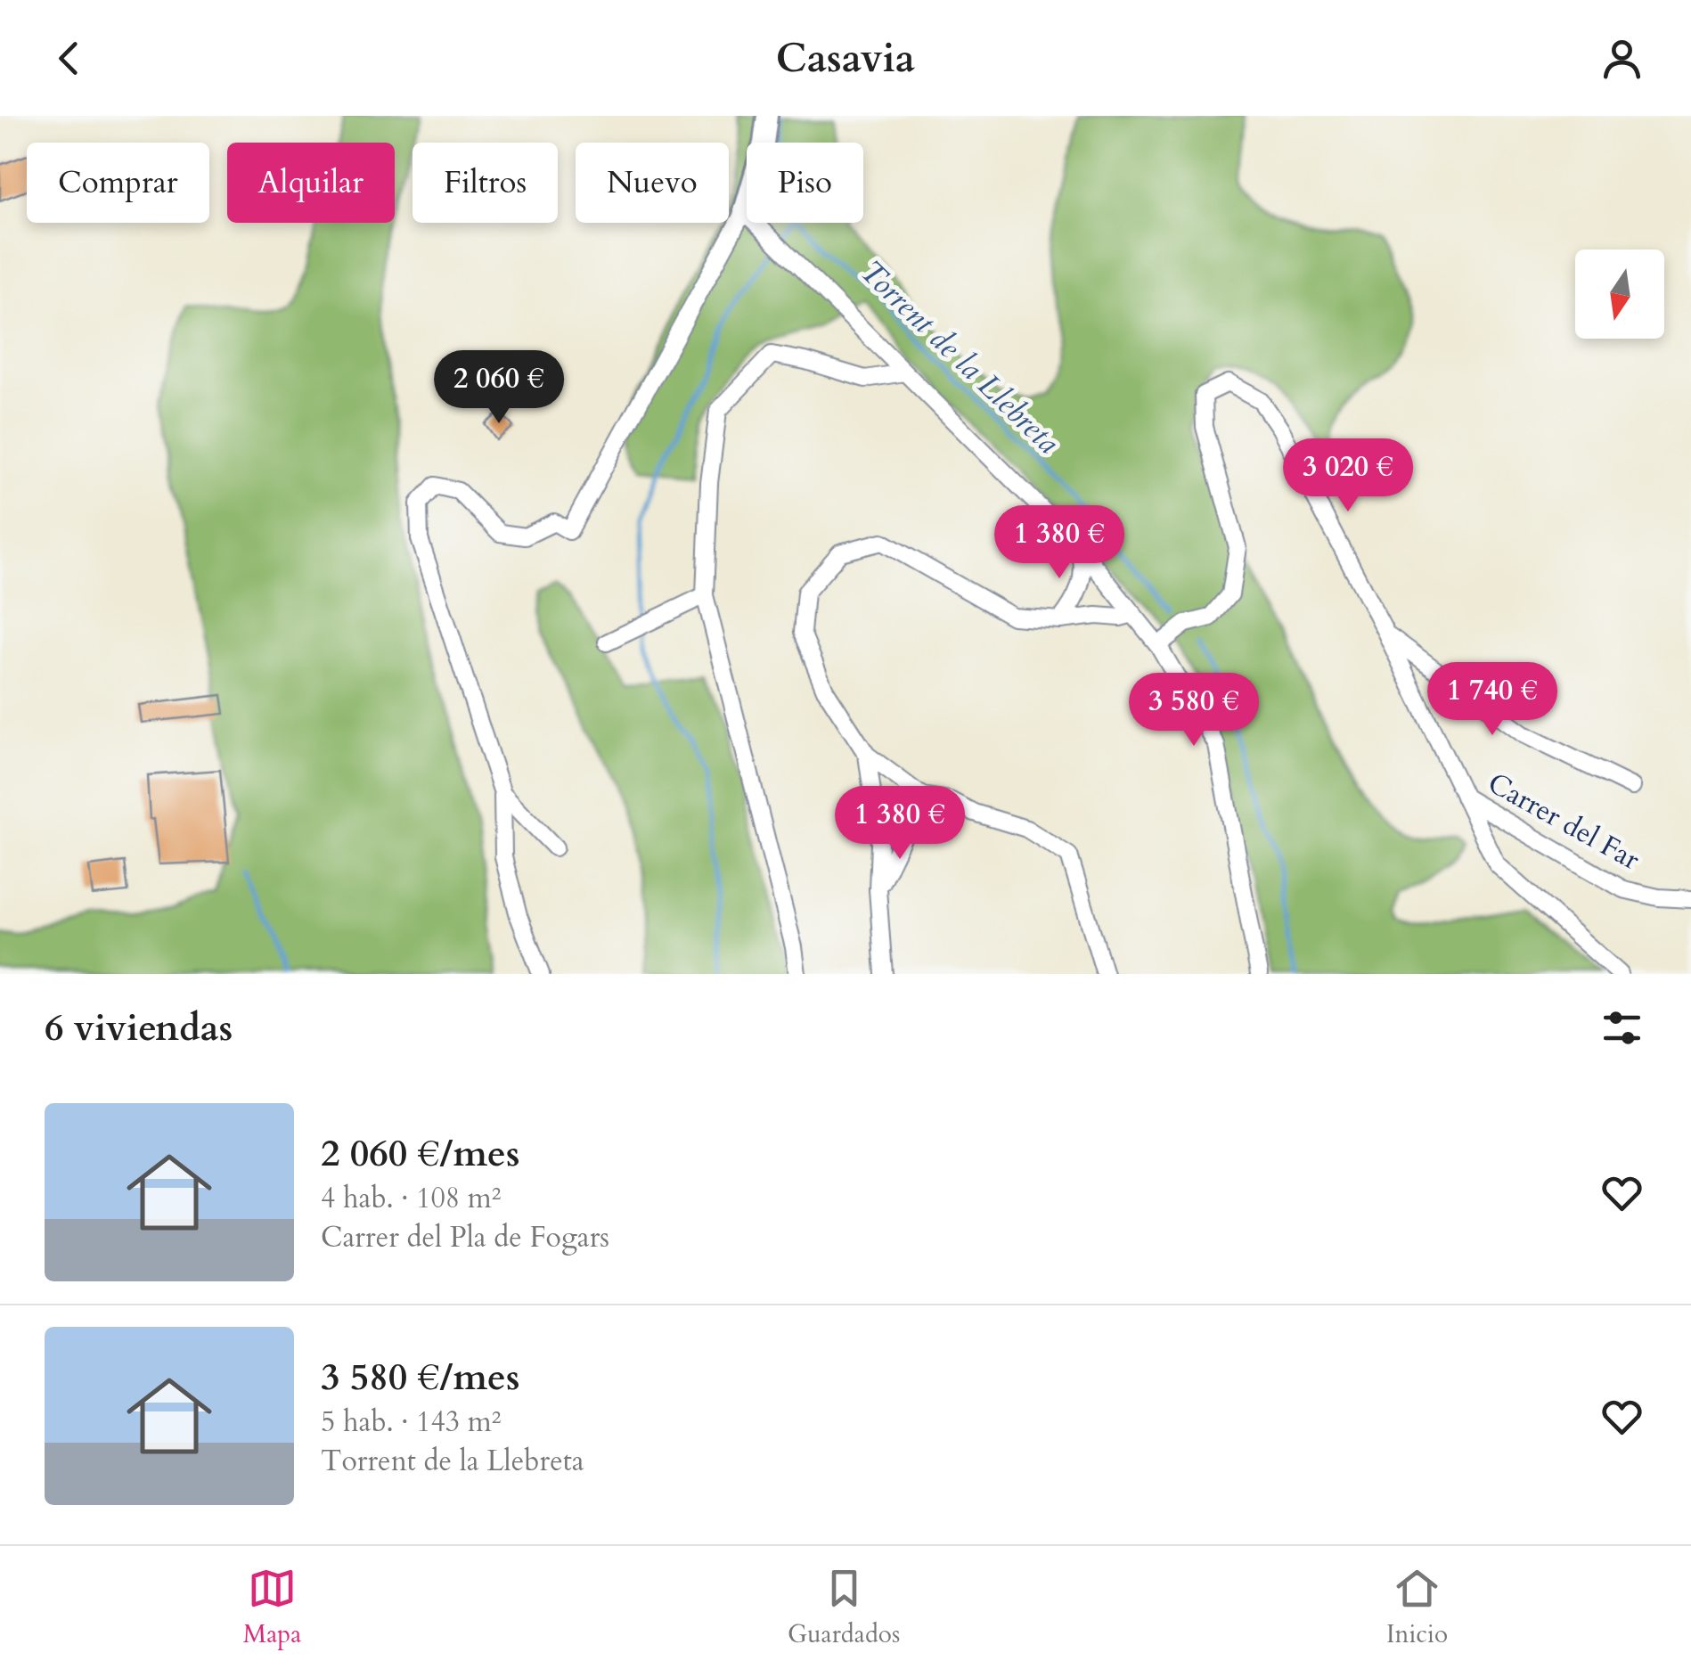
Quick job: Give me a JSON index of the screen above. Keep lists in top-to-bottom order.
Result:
{
  "streets": {
    "street": ["Carrer del Far"]
  },
  "water": ["Torrent de la Llebreta"],
  "north": "bottom",
  "page": {
    "header": "Casavia",
    "chip": [
      "Comprar",
      "Alquilar",
      "Filtros",
      "Nuevo",
      "Piso"
    ],
    "price": [
      "2 060 €",
      "3 020 €",
      "1 380 €",
      "1 740 €",
      "3 580 €",
      "1 380 €"
    ],
    "heading": "6 viviendas",
    "list": [
      {
        "name": "2 060 €/mes",
        "note": "4 hab. · 108 m² · Carrer del Pla de Fogars"
      },
      {
        "name": "3 580 €/mes",
        "note": "5 hab. · 143 m² · Torrent de la Llebreta"
      }
    ],
    "tabs": ["Mapa", "Guardados", "Inicio"]
  }
}
